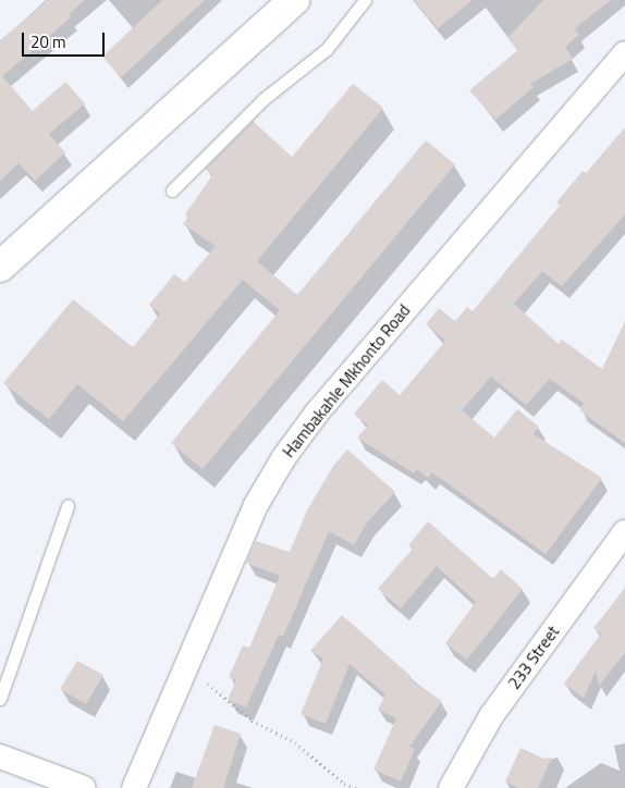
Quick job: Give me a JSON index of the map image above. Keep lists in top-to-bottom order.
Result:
{
  "streets": {
    "street": ["Hambakahle Mkhonto Road", "233 Street"]
  },
  "scale_bar": "20 m"
}
